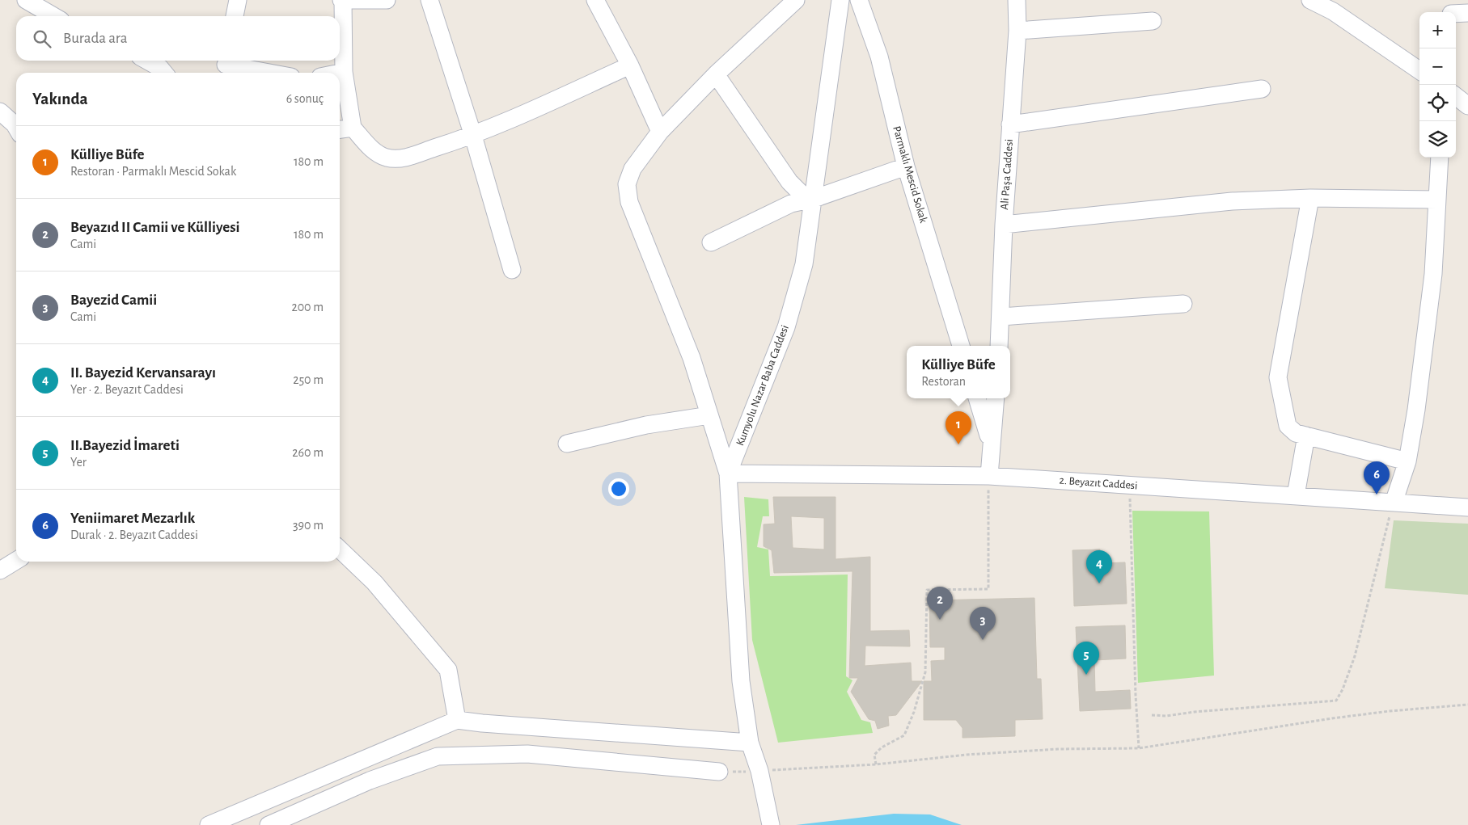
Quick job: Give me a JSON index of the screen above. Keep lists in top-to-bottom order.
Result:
{
  "streets": {
    "street": [
      "Parmaklı Mescid Sokak",
      "Ali Paşa Caddesi",
      "Kumyolu Nazar Baba Caddesi",
      "2. Beyazıt Caddesi"
    ]
  },
  "crossings": [
    ["Kumyolu Nazar Baba Caddesi", "2. Beyazıt Caddesi"]
  ],
  "page": {
    "map_buttons": ["+", "−"],
    "search": "Burada ara",
    "heading": ["Yakında", "6 sonuç"],
    "list": [
      {
        "mark": "1",
        "name": "Külliye Büfe",
        "note": "Restoran · Parmaklı Mescid Sokak",
        "value": "180 m"
      },
      {
        "mark": "2",
        "name": "Beyazıd II Camii ve Külliyesi",
        "note": "Cami",
        "value": "180 m"
      },
      {
        "mark": "3",
        "name": "Bayezid Camii",
        "note": "Cami",
        "value": "200 m"
      },
      {
        "mark": "4",
        "name": "II. Bayezid Kervansarayı",
        "note": "Yer · 2. Beyazıt Caddesi",
        "value": "250 m"
      },
      {
        "mark": "5",
        "name": "II.Bayezid İmareti",
        "note": "Yer",
        "value": "260 m"
      },
      {
        "mark": "6",
        "name": "Yeniimaret Mezarlık",
        "note": "Durak · 2. Beyazıt Caddesi",
        "value": "390 m"
      }
    ],
    "popup": ["Külliye Büfe", "Restoran"],
    "pins": [
      "1",
      "6",
      "4",
      "2",
      "3",
      "5"
    ]
  }
}
